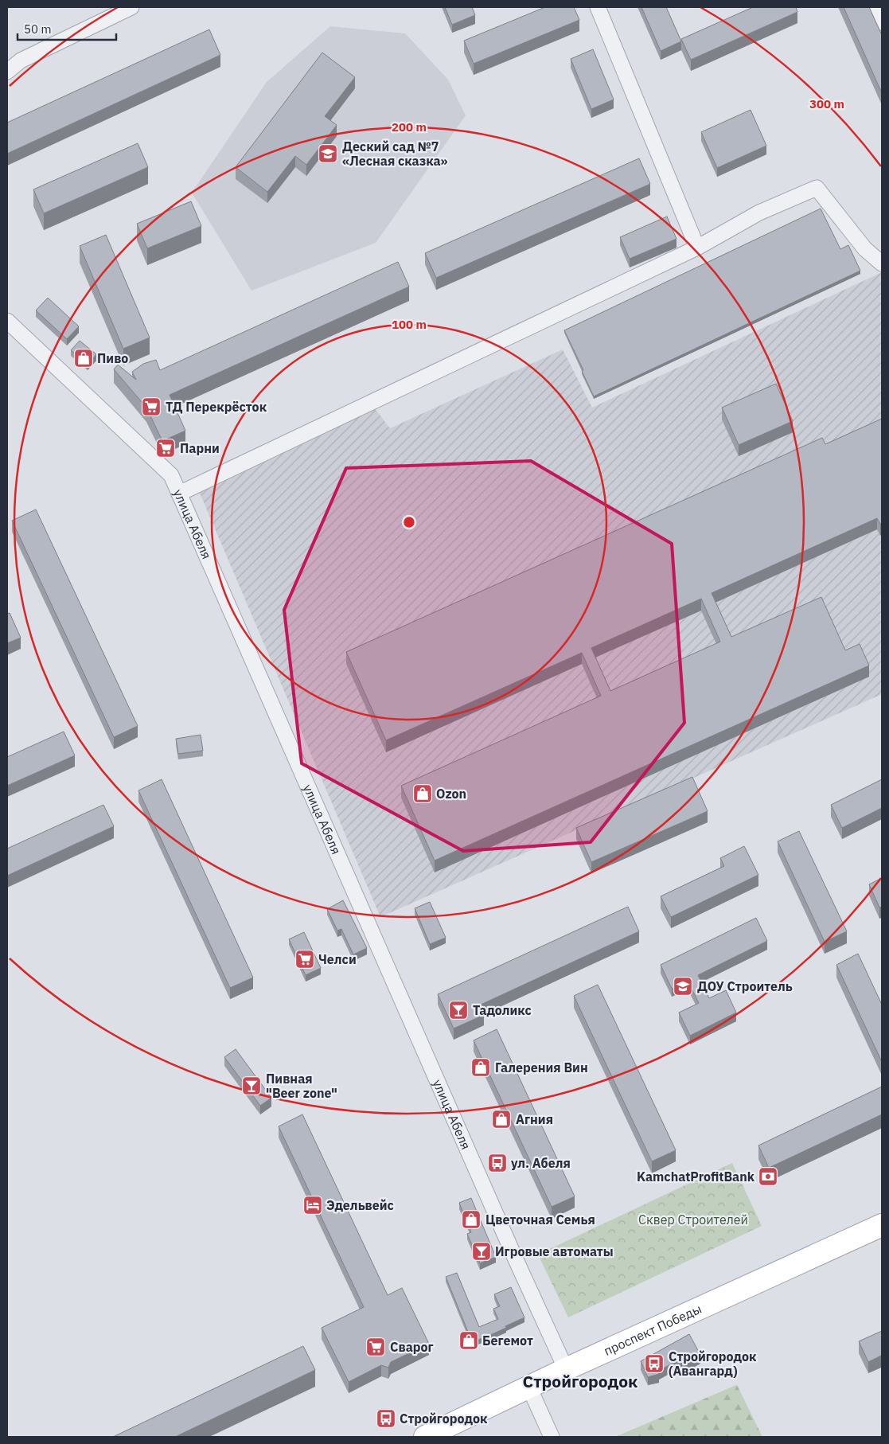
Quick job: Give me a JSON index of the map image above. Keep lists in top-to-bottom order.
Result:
{
  "streets": {
    "main road": ["проспект Победы"],
    "street": ["улица Абеля"]
  },
  "crossings": [
    ["улица Абеля", "проспект Победы"]
  ],
  "districts": ["Стройгородок"],
  "parks": ["Сквер Строителей"],
  "places": {
    "school or university": ["Деский сад №7 «Лесная сказка»", "ДОУ Строитель"],
    "shop": [
      "Пиво",
      "Ozon",
      "Галерения Вин",
      "Агния",
      "Цветочная Семья",
      "Бегемот"
    ],
    "supermarket": [
      "ТД Перекрёсток",
      "Парни",
      "Челси",
      "Сварог"
    ],
    "bar": ["Тадоликс", "Пивная \"Beer zone\"", "Игровые автоматы"],
    "bus stop": ["ул. Абеля", "Стройгородок (Авангард)", "Стройгородок"],
    "bank": ["KamchatProfitBank"],
    "hotel": ["Эдельвейс"]
  },
  "scale_bar": "50 m",
  "rings": ["300 m", "200 m", "100 m"]
}
